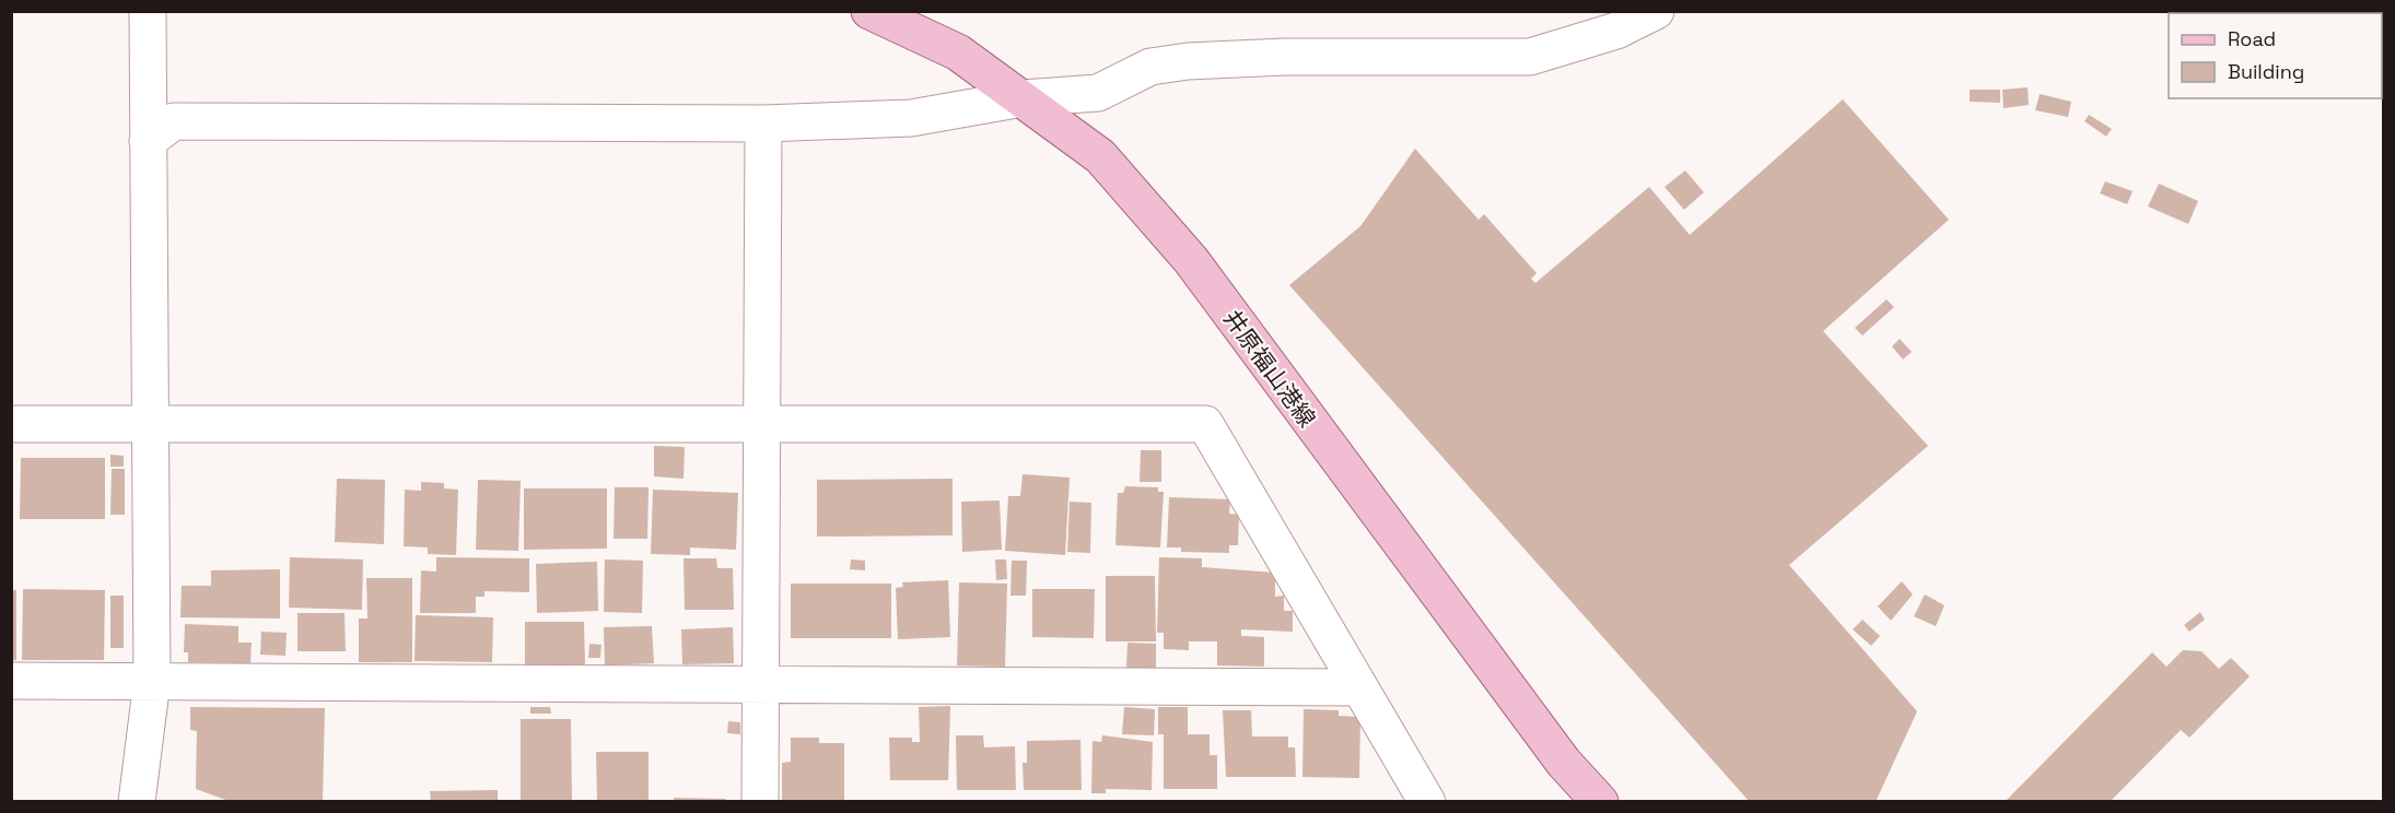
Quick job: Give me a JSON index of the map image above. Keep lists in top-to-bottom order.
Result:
{
  "streets": {
    "main road": ["井原福山港線"]
  },
  "legend": ["Road", "Building"]
}
